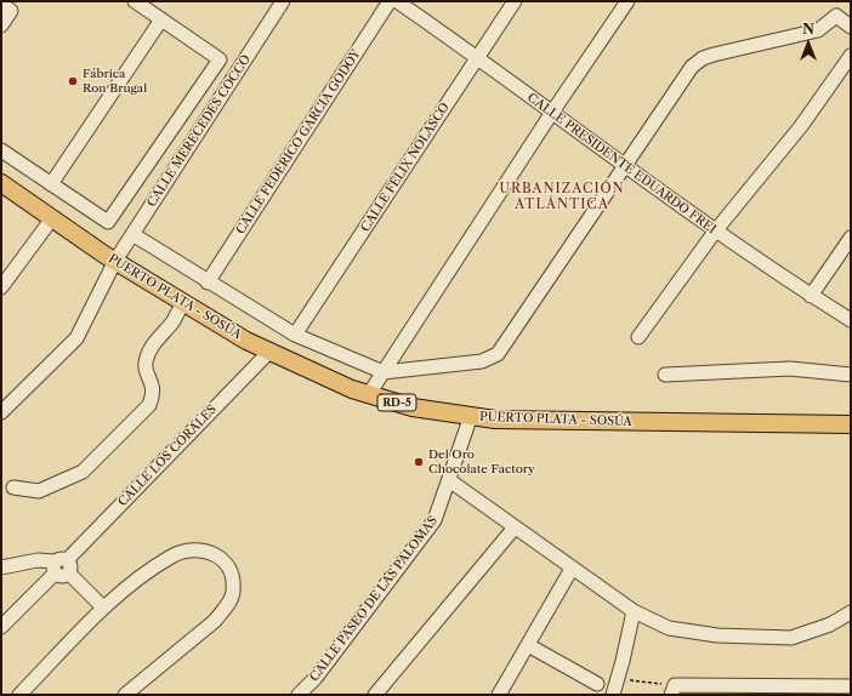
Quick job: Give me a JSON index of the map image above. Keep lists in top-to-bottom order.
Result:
{
  "streets": {
    "main road": ["PUERTO PLATA - SOSÚA", "RD-5"],
    "street": [
      "CALLE MERECEDES COCCO",
      "CALLE FEDERICO GARCIA GODOY",
      "CALLE PRESIDENTE EDUARDO FREI",
      "CALLE FÉLIX NOLASCO",
      "CALLE LOS CORALES",
      "CALLE PASEO DE LAS PALOMAS"
    ]
  },
  "crossings": [
    ["CALLE MERECEDES COCCO", "PUERTO PLATA - SOSÚA"],
    ["CALLE PRESIDENTE EDUARDO FREI", "CALLE FÉLIX NOLASCO"],
    ["PUERTO PLATA - SOSÚA", "CALLE LOS CORALES"],
    ["PUERTO PLATA - SOSÚA", "CALLE PASEO DE LAS PALOMAS"]
  ],
  "districts": ["URBANIZACIÓN ATLÁNTICA"],
  "places": ["Fábrica Ron Brugal", "Del Oro Chocolate Factory"],
  "north": "top"
}
